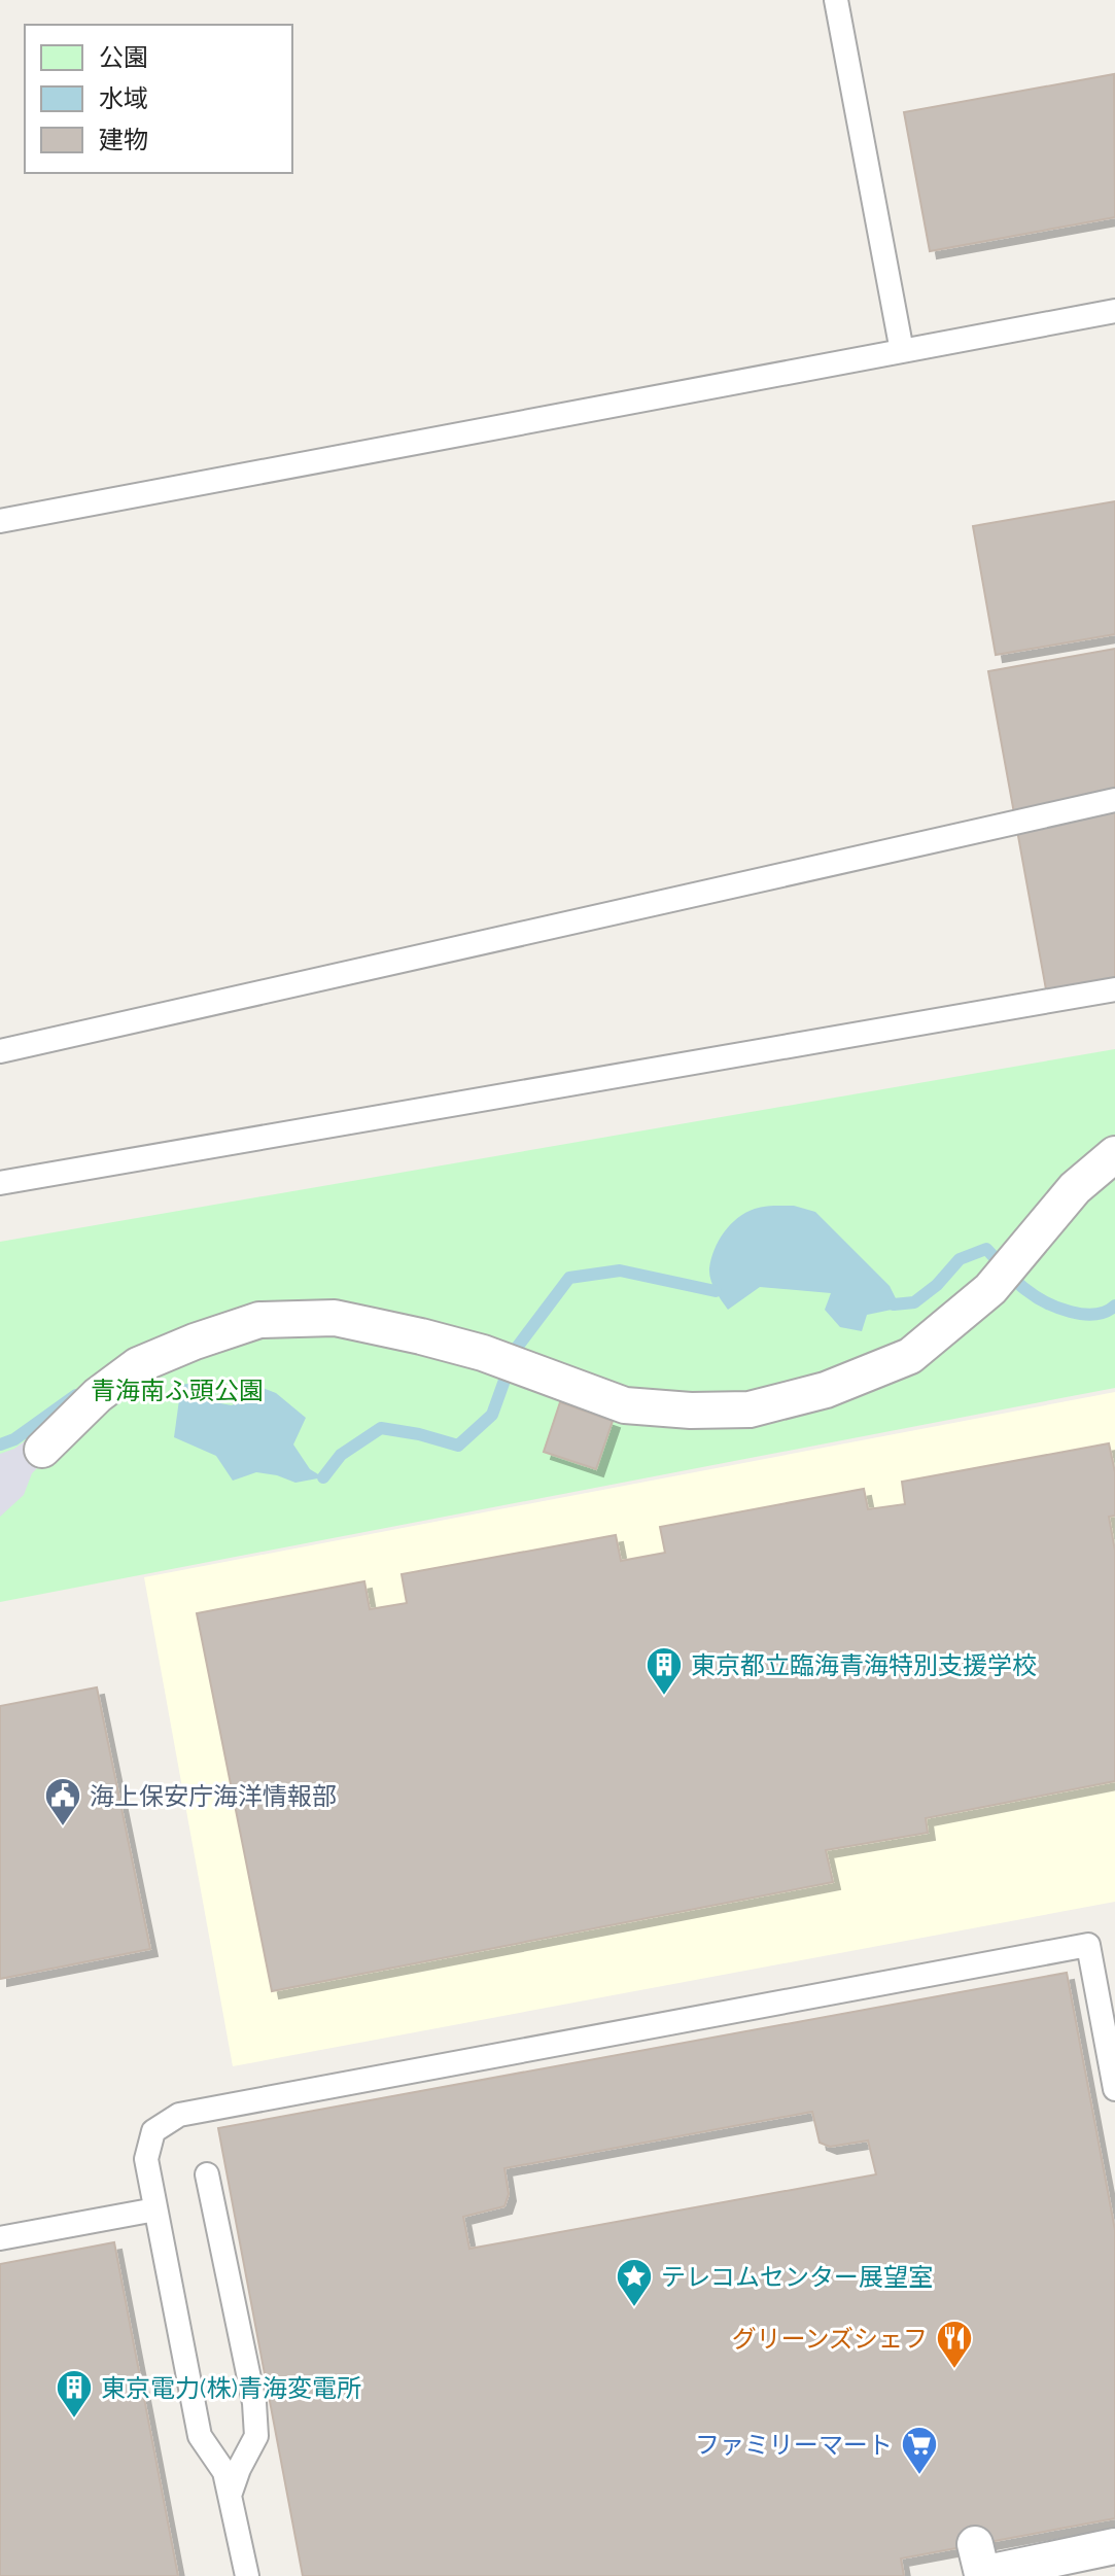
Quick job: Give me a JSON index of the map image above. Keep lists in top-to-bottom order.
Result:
{
  "parks": ["青海南ふ頭公園"],
  "places": {
    "building": ["東京都立臨海青海特別支援学校", "東京電力(株)青海変電所"],
    "public building": ["海上保安庁海洋情報部"],
    "place": ["テレコムセンター展望室"],
    "restaurant": ["グリーンズシェフ"],
    "supermarket": ["ファミリーマート"]
  },
  "legend": ["公園", "水域", "建物"]
}
